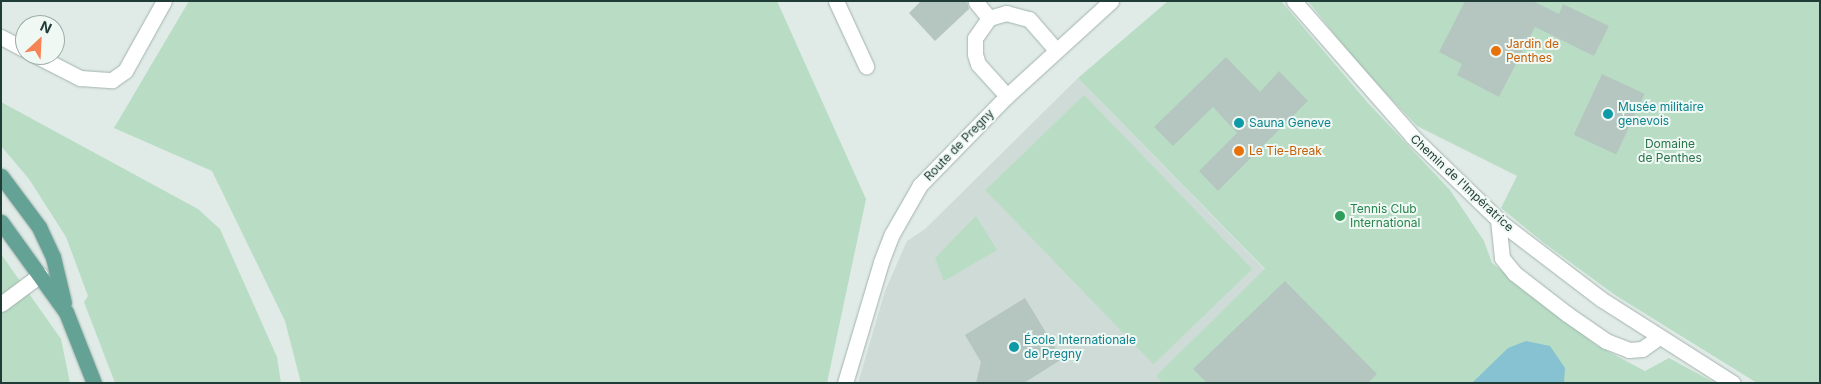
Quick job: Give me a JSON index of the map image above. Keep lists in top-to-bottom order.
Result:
{
  "streets": {
    "street": ["Route de Pregny", "Chemin de l'Impératrice"]
  },
  "parks": ["Domaine de Penthes"],
  "places": [
    "Jardin de Penthes",
    "Musée militaire genevois",
    "Sauna Geneve",
    "Le Tie-Break",
    "Tennis Club International",
    "École Internationale de Pregny"
  ],
  "north": "top right"
}
